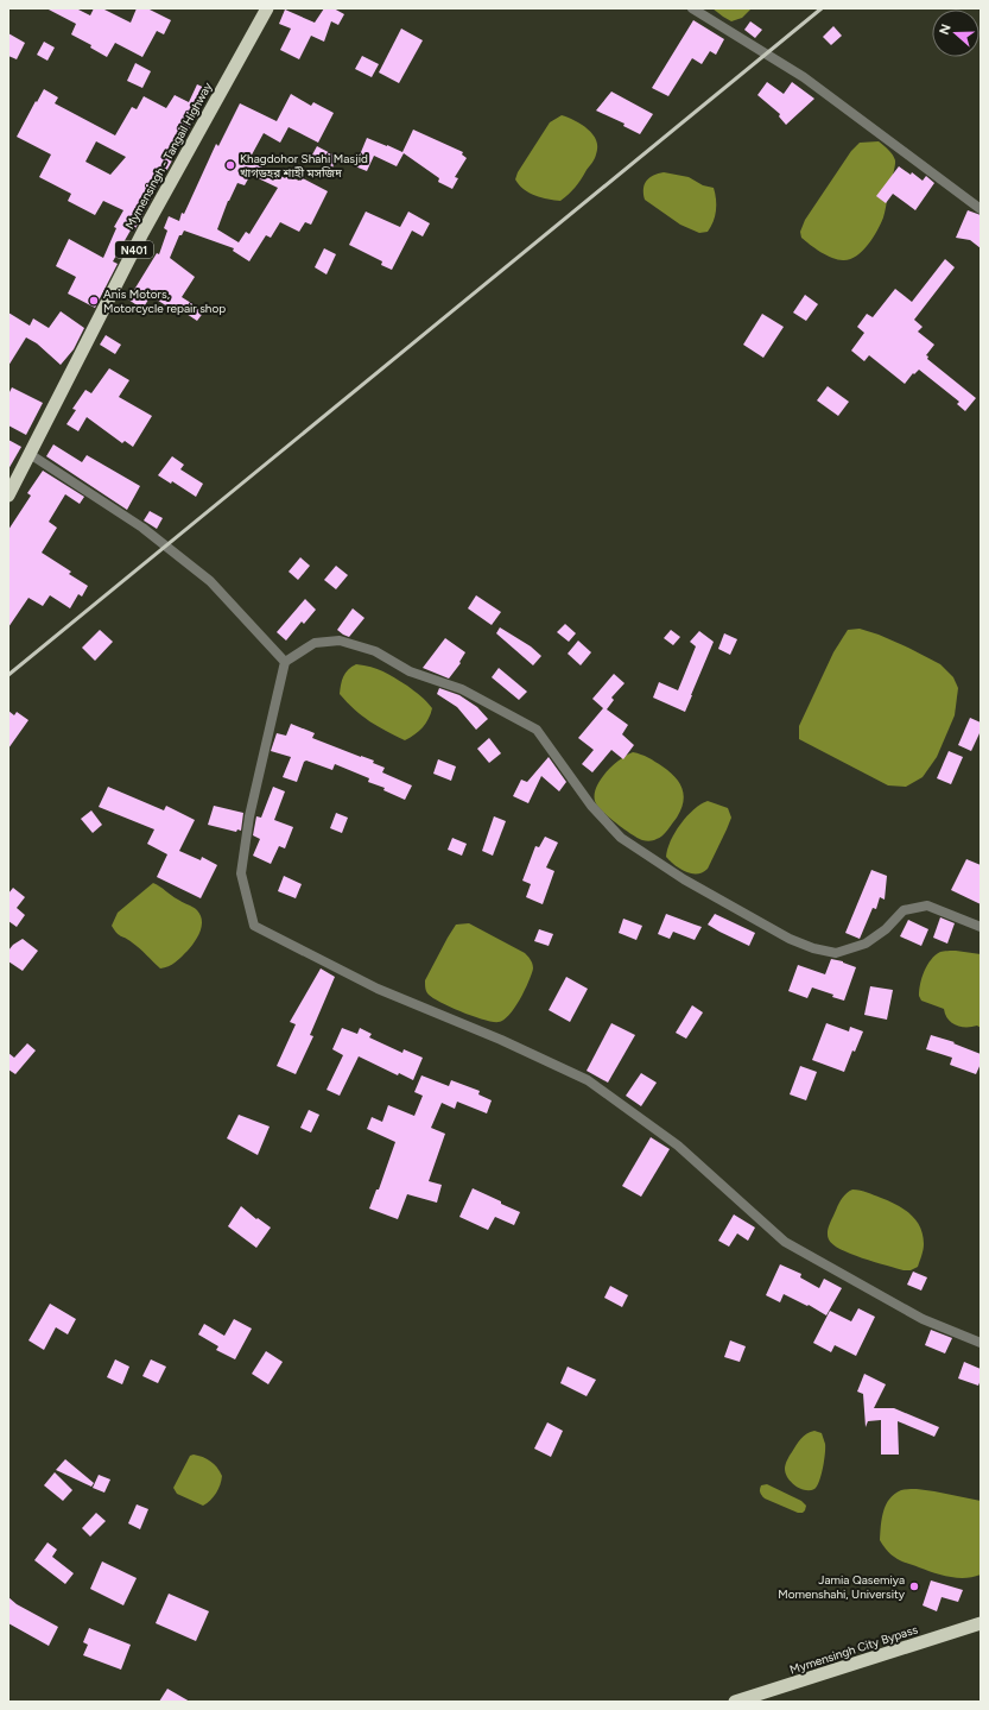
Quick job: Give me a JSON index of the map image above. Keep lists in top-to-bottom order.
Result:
{
  "streets": {
    "highway": ["Mymensingh - Tangail Highway", "N401", "Mymensingh City Bypass"]
  },
  "places": ["Khagdohor Shahi Masjid খাগডহর শাহী মসজিদ", "Anis Motors, Motorcycle repair shop", "Jamia Qasemiya Momenshahi, University"],
  "north": "left"
}
